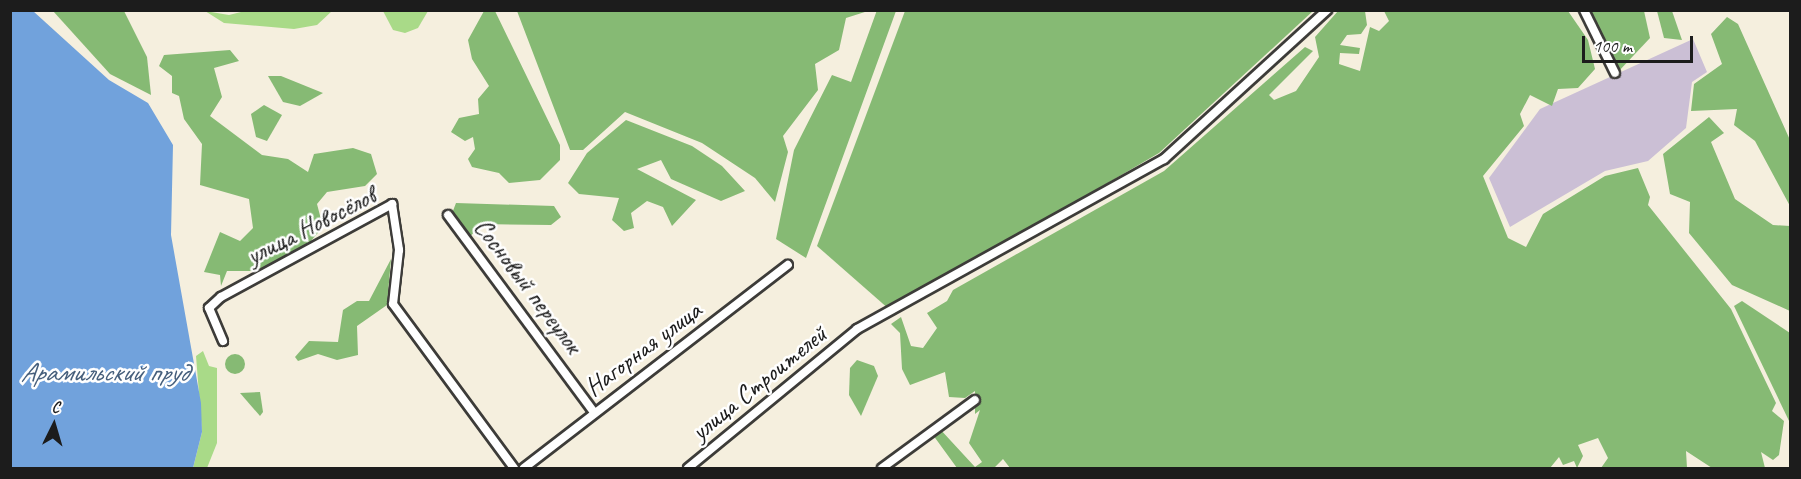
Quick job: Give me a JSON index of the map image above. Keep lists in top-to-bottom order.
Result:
{
  "streets": {
    "street": [
      "улица Новосёлов",
      "Сосновый переулок",
      "Нагорная улица",
      "улица Строителей"
    ]
  },
  "crossings": [
    ["Сосновый переулок", "Нагорная улица"]
  ],
  "water": ["Арамильский пруд"],
  "scale_bar": "100 m",
  "north": "top"
}
